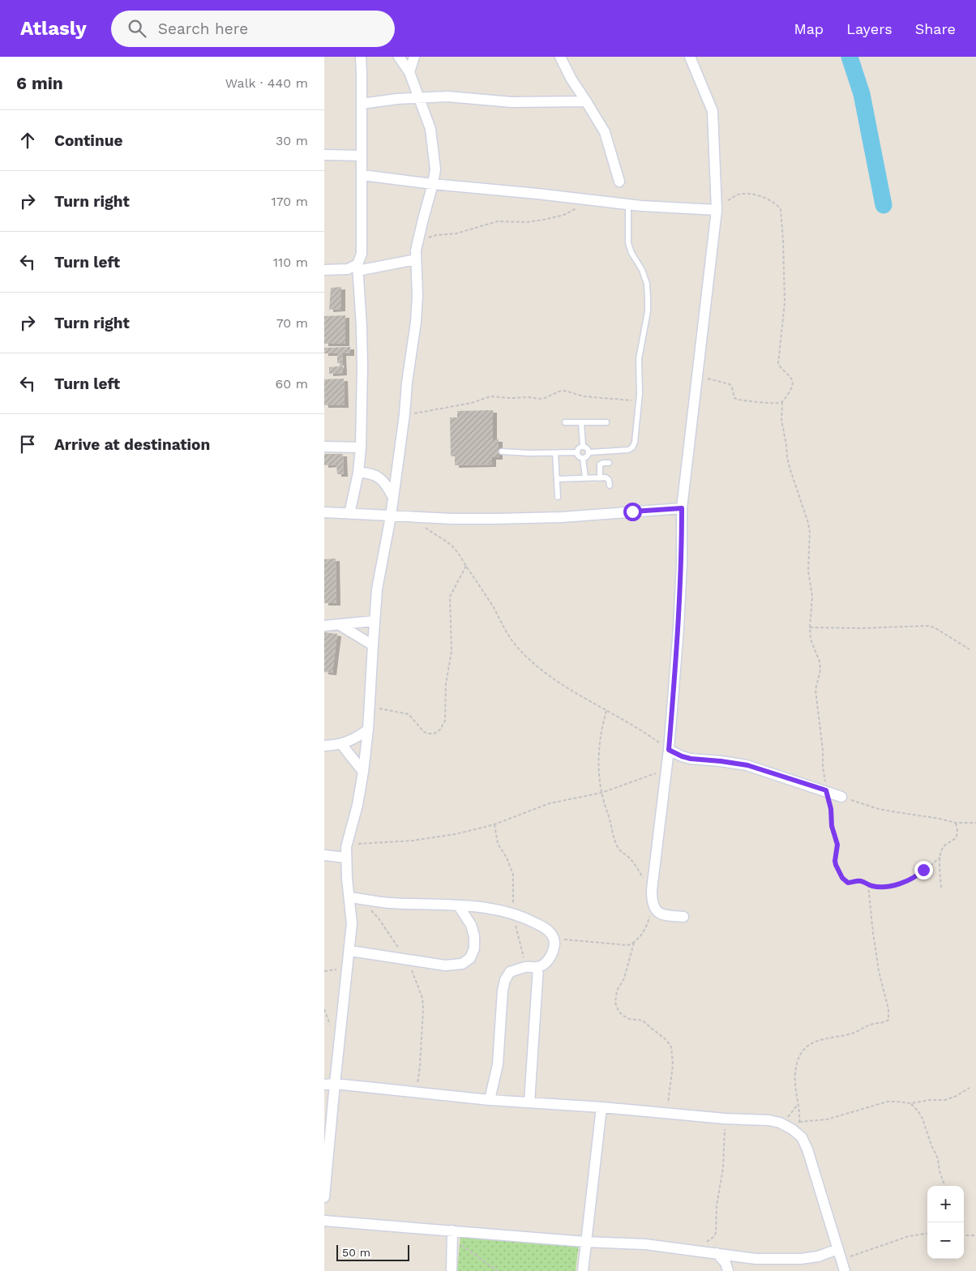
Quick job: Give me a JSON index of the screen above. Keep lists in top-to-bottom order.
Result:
{
  "scale_bar": "50 m",
  "page": {
    "header": "Atlasly",
    "search": "Search here",
    "nav": ["Map", "Layers", "Share"],
    "heading": ["6 min", "Walk · 440 m"],
    "list": [
      ["Continue", "30 m"],
      ["Turn right", "170 m"],
      ["Turn left", "110 m"],
      ["Turn right", "70 m"],
      ["Turn left", "60 m"],
      "Arrive at destination"
    ],
    "map_buttons": ["+", "−"],
    "scale": "50 m"
  }
}
